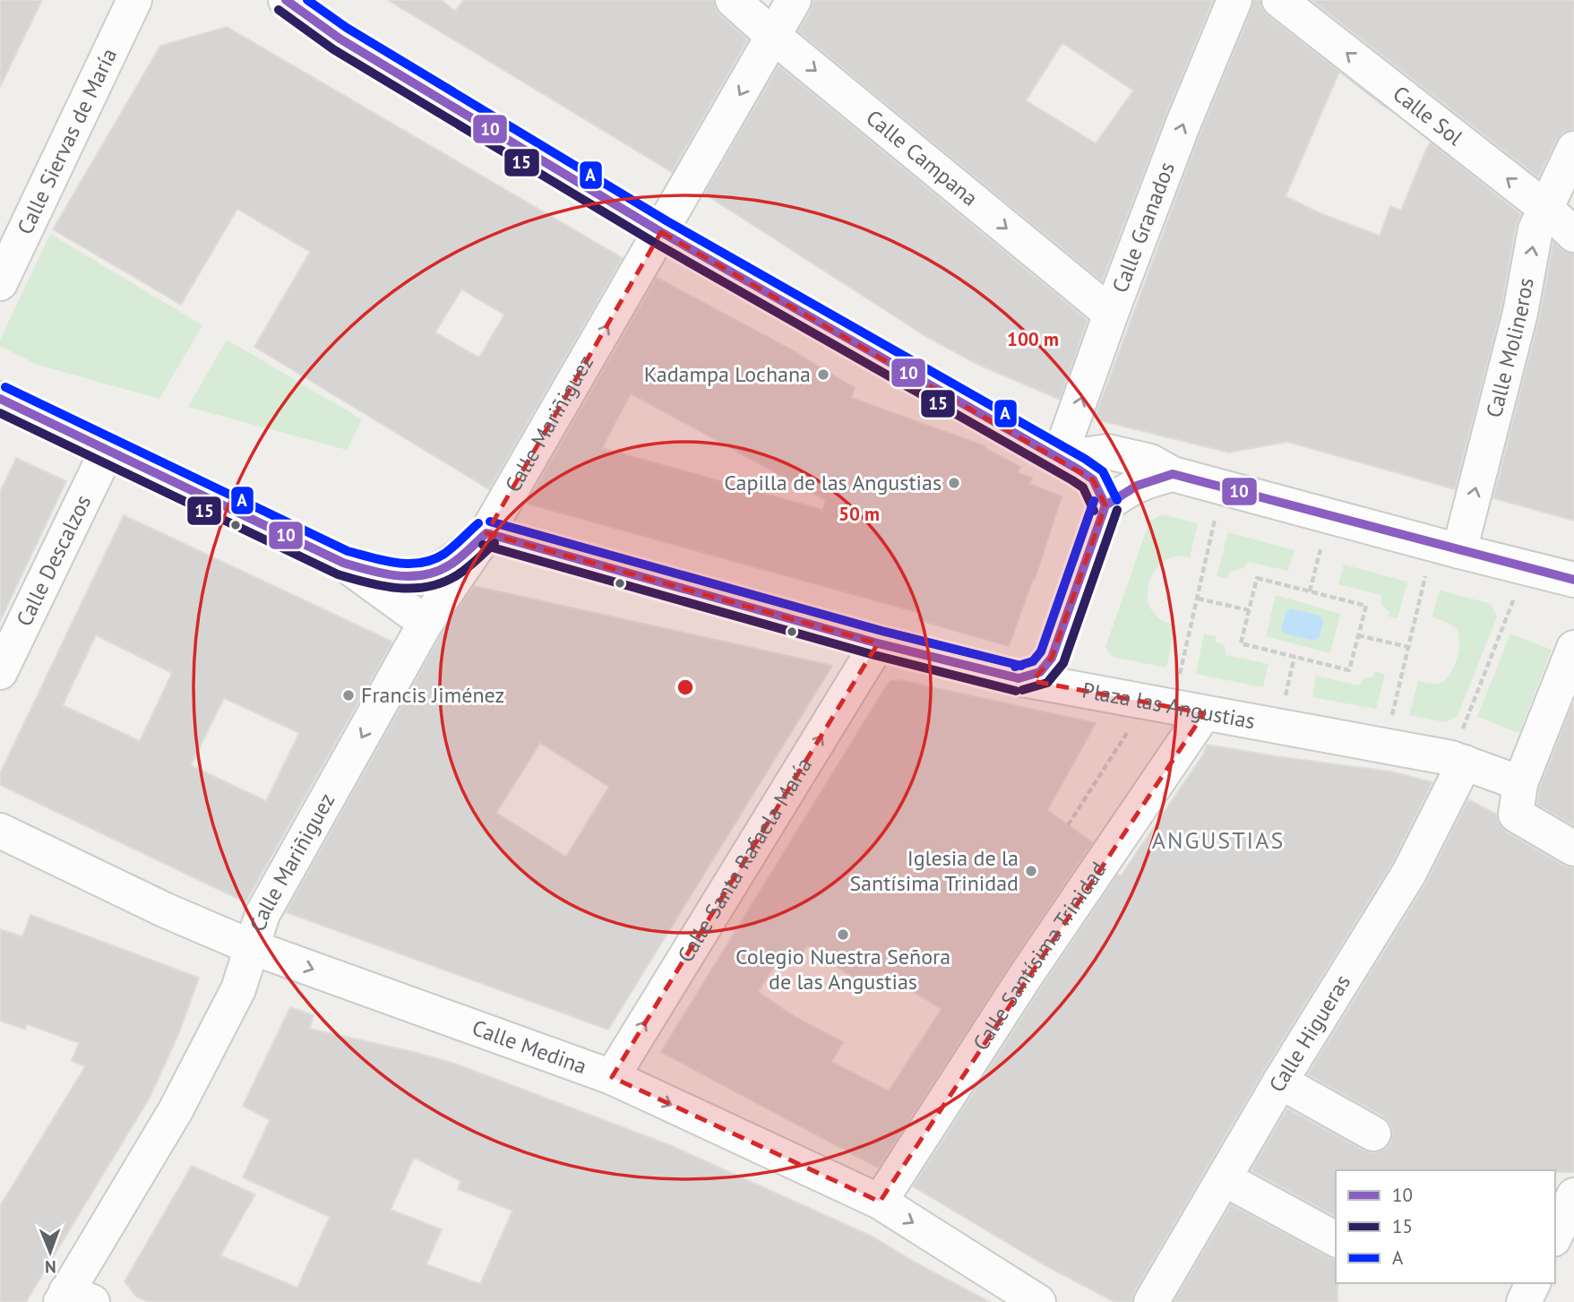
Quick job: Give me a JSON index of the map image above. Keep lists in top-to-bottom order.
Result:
{
  "streets": {
    "street": [
      "Calle Sol",
      "Calle Siervas de María",
      "Calle Campana",
      "Calle Granados",
      "Calle Molineros",
      "Calle Mariñiguez",
      "Calle Descalzos",
      "Plaza las Angustias",
      "Calle Santa Rafaela María",
      "Calle Santísima Trinidad",
      "Calle Higueras",
      "Calle Medina"
    ]
  },
  "crossings": [
    ["Calle Sol", "Calle Molineros"],
    ["Calle Campana", "Calle Granados"],
    ["Calle Campana", "Calle Mariñiguez"],
    ["Calle Mariñiguez", "Plaza las Angustias"],
    ["Calle Mariñiguez", "Calle Medina"],
    ["Plaza las Angustias", "Calle Santa Rafaela María"],
    ["Plaza las Angustias", "Calle Santísima Trinidad"],
    ["Plaza las Angustias", "Calle Higueras"],
    ["Calle Santa Rafaela María", "Calle Medina"],
    ["Calle Santísima Trinidad", "Calle Medina"]
  ],
  "one_way": [
    "Calle Sol",
    "Calle Granados",
    "Calle Molineros",
    "Calle Santa Rafaela María",
    "Calle Medina"
  ],
  "districts": ["ANGUSTIAS"],
  "places": [
    "Kadampa Lochana",
    "Capilla de las Angustias",
    "Francis Jiménez",
    "Iglesia de la Santísima Trinidad",
    "Colegio Nuestra Señora de las Angustias"
  ],
  "lines": ["transit line 10", "transit line A", "transit line 15"],
  "legend": ["10", "15", "A"],
  "north": "bottom",
  "rings": ["100 m", "50 m"]
}
